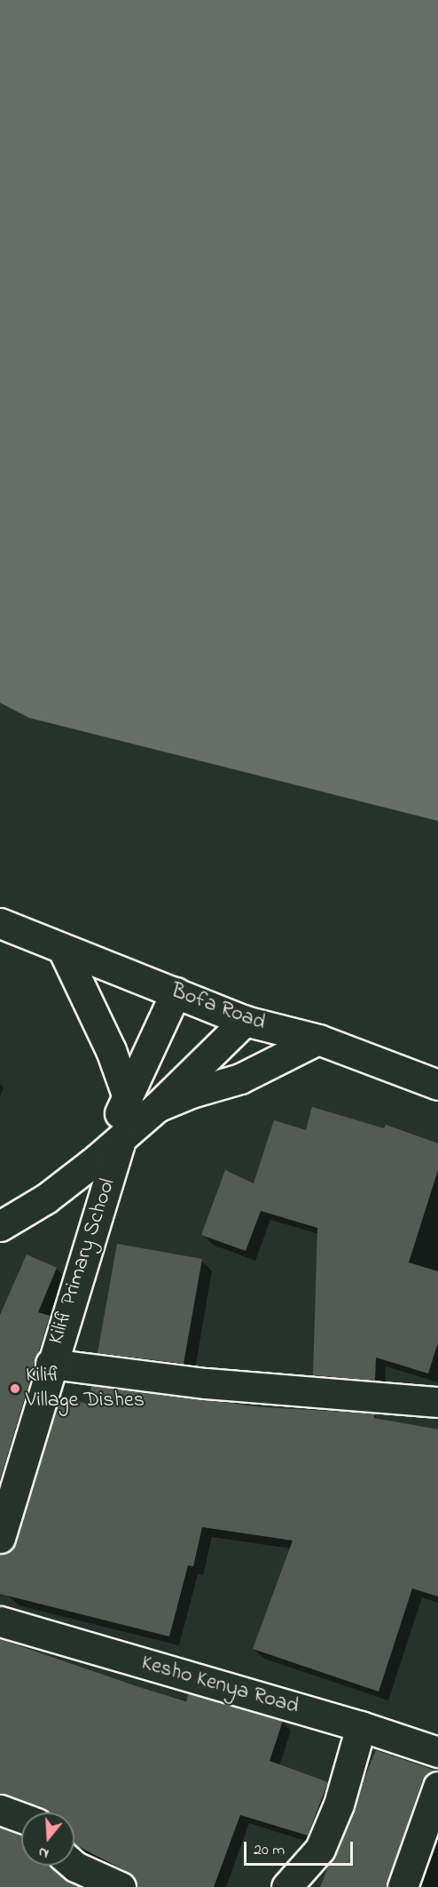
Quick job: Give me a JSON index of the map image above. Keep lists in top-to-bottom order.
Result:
{
  "streets": {
    "street": ["Bofa Road", "Kilifi Primary School", "Kesho Kenya Road"]
  },
  "places": ["Kilifi Village Dishes"],
  "scale_bar": "20 m",
  "north": "bottom"
}
